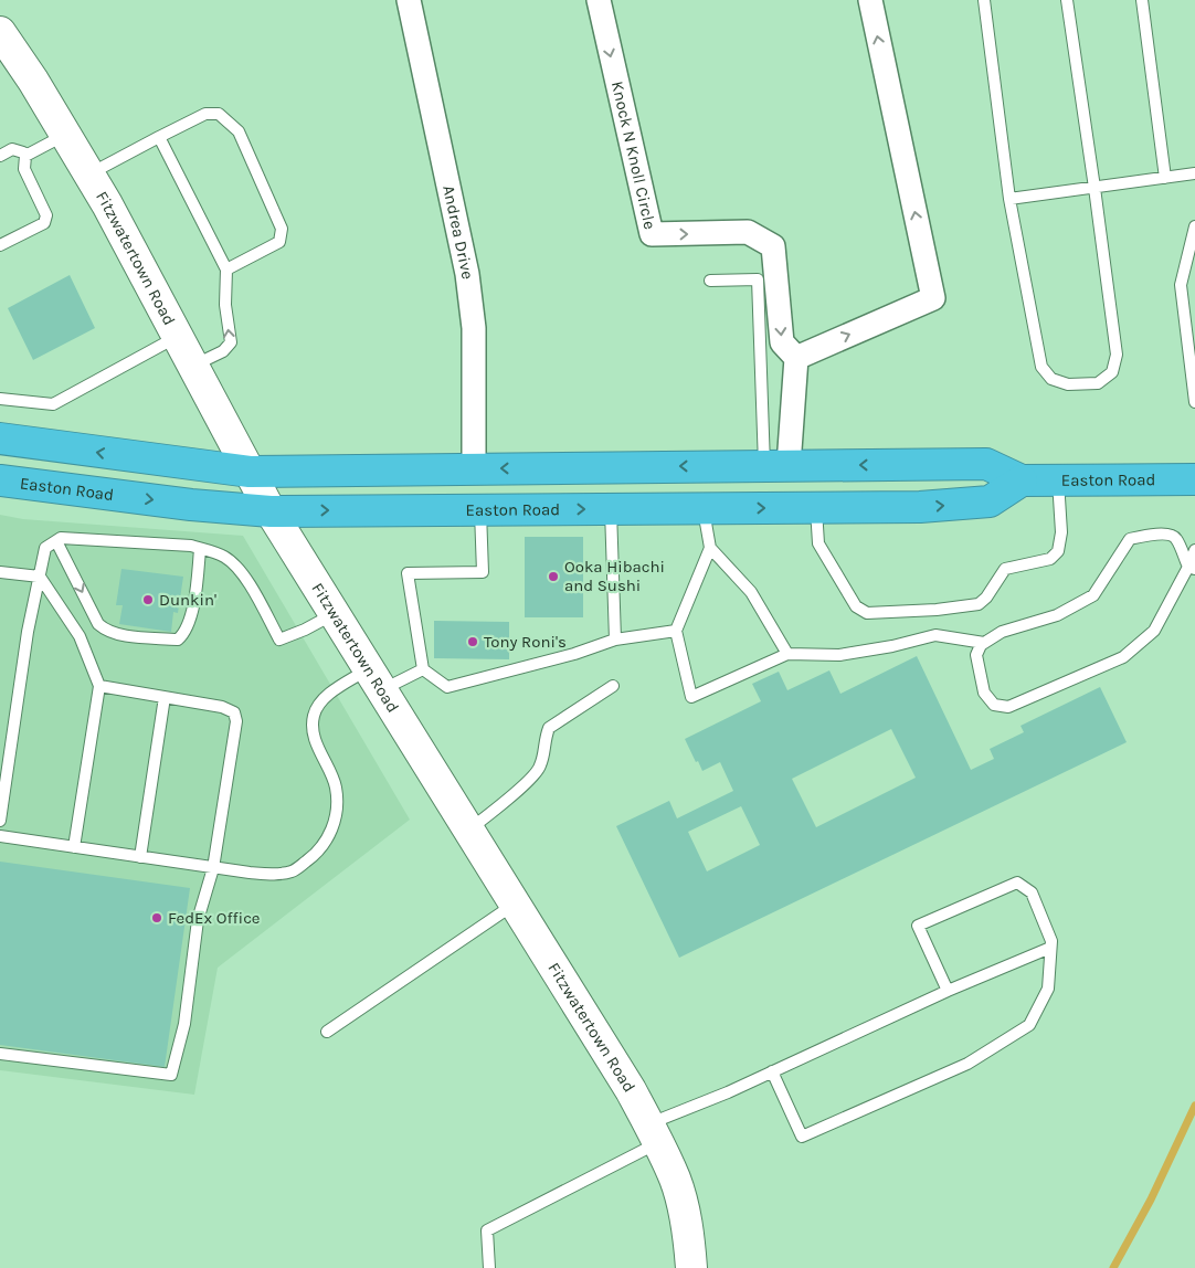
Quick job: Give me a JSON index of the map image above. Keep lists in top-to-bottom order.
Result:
{
  "streets": {
    "highway": ["Easton Road"],
    "street": ["Knock N Knoll Circle", "Andrea Drive", "Fitzwatertown Road"]
  },
  "crossings": [
    ["Andrea Drive", "Easton Road"],
    ["Fitzwatertown Road", "Easton Road"]
  ],
  "one_way": ["Knock N Knoll Circle"],
  "places": [
    "Ooka Hibachi and Sushi",
    "Dunkin'",
    "Tony Roni's",
    "FedEx Office"
  ]
}
